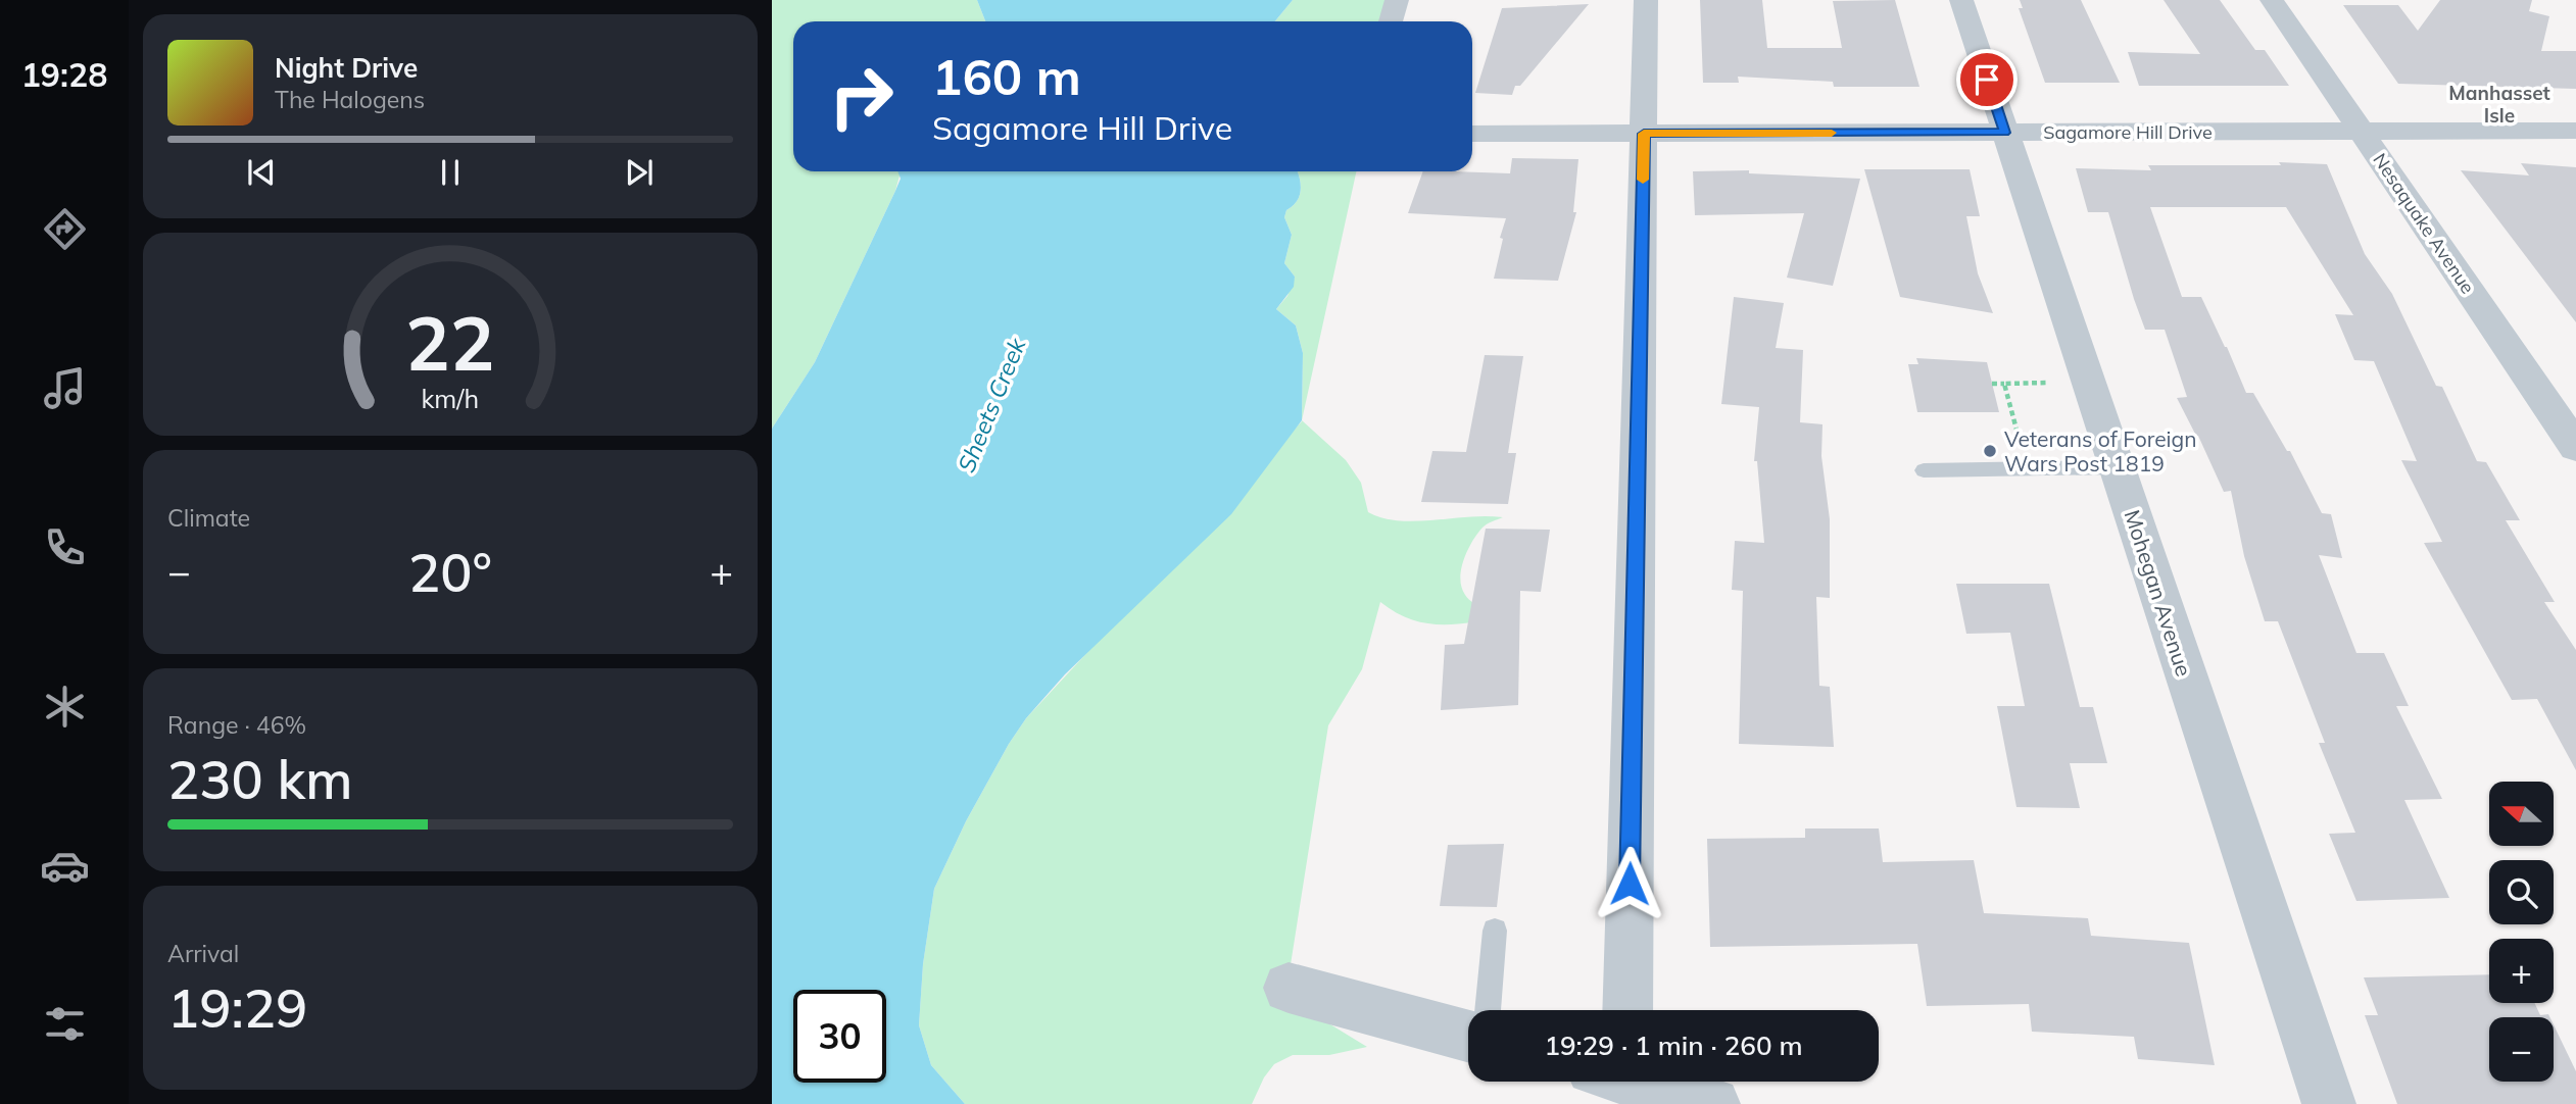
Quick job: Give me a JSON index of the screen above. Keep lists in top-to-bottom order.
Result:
{
  "streets": {
    "street": ["Sagamore Hill Drive", "Nesaquake Avenue", "Mohegan Avenue"]
  },
  "crossings": [
    ["Sagamore Hill Drive", "Nesaquake Avenue"],
    ["Sagamore Hill Drive", "Mohegan Avenue"]
  ],
  "districts": ["Manhasset Isle"],
  "water": ["Sheets Creek"],
  "places": ["Veterans of Foreign Wars Post 1819"],
  "north": "left",
  "page": {
    "tabs": "19:28",
    "turn": ["160 m", "Sagamore Hill Drive"],
    "song": ["Night Drive", "The Halogens"],
    "tile": [
      "Climate",
      ["Range · 46%", "230 km"],
      ["Arrival", "19:29"]
    ],
    "heat": ["−", "20°", "+"],
    "map_buttons": ["+", "−"],
    "limit": "30",
    "trip": "19:29 · 1 min · 260 m",
    "gauge": ["22", "km/h"]
  }
}
